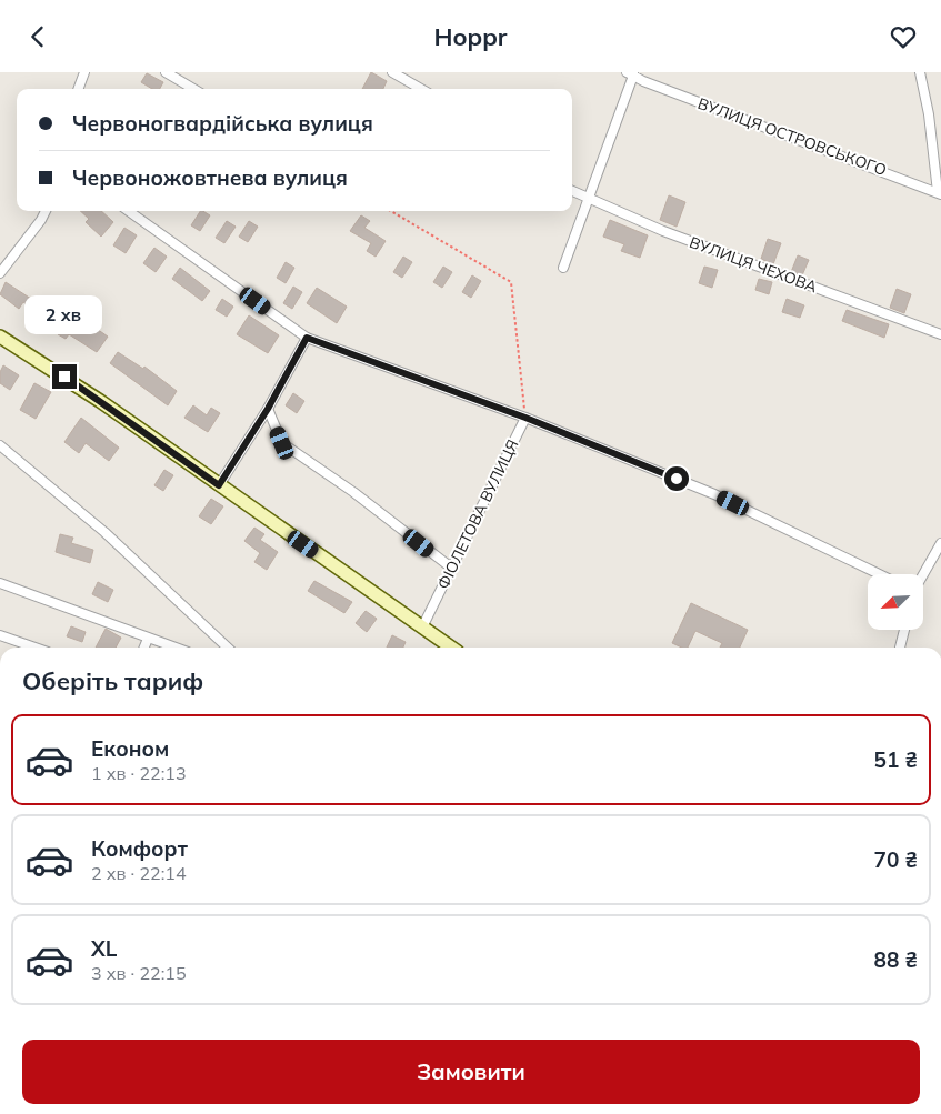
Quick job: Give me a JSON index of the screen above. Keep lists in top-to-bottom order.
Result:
{
  "streets": {
    "street": ["ВУЛИЦЯ ОСТРОВСЬКОГО", "ВУЛИЦЯ ЧЕХОВА", "ФІОЛЕТОВА ВУЛИЦЯ"]
  },
  "north": "bottom left",
  "page": {
    "header": "Hoppr",
    "banner": ["Червоногвардійська вулиця", "Червоножовтнева вулиця"],
    "bubble": "2 хв",
    "heading": "Оберіть тариф",
    "list": [
      {
        "name": "Економ",
        "note": "1 хв · 22:13",
        "value": "51 ₴"
      },
      {
        "name": "Комфорт",
        "note": "2 хв · 22:14",
        "value": "70 ₴"
      },
      {
        "name": "XL",
        "note": "3 хв · 22:15",
        "value": "88 ₴"
      }
    ],
    "buttons": "Замовити"
  }
}
